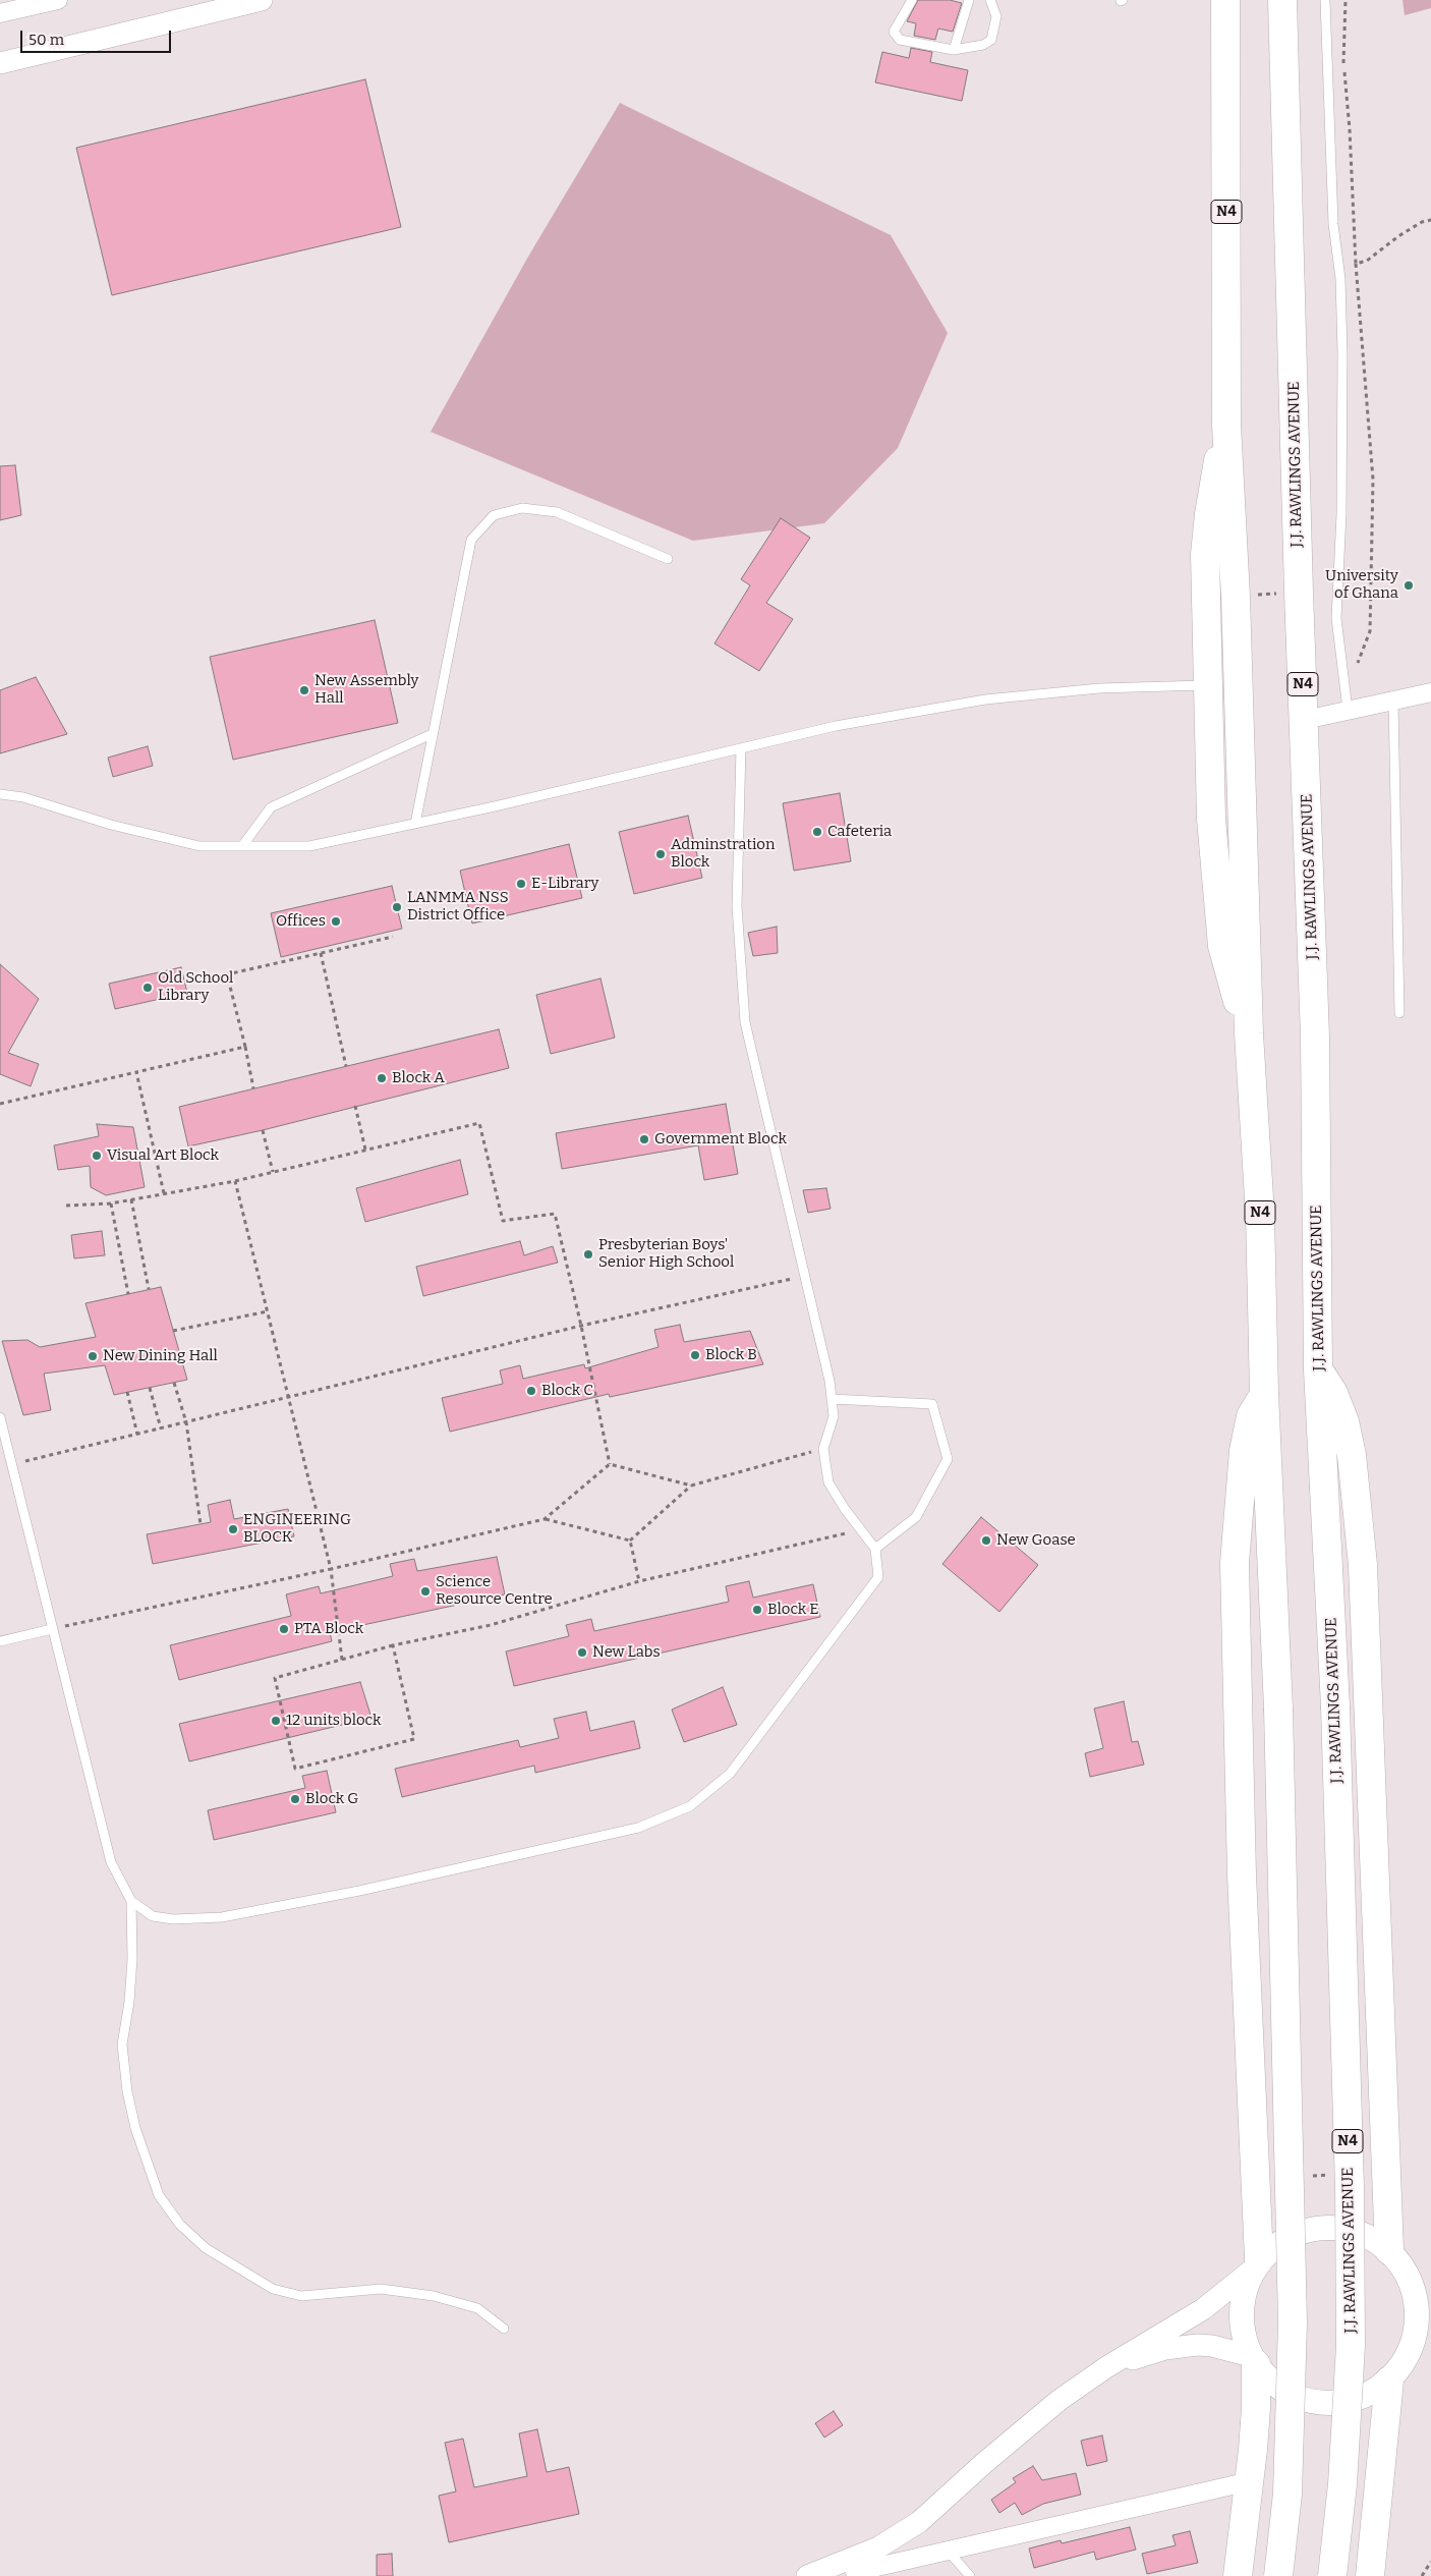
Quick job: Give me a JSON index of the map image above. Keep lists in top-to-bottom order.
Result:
{
  "streets": {
    "highway": ["N4", "J.J. RAWLINGS AVENUE"]
  },
  "places": [
    "University of Ghana",
    "New Assembly Hall",
    "Cafeteria",
    "Adminstration Block",
    "E-Library",
    "LANMMA NSS District Office",
    "Offices",
    "Old School Library",
    "Block A",
    "Government Block",
    "Visual Art Block",
    "Presbyterian Boys' Senior High School",
    "Block B",
    "New Dining Hall",
    "Block C",
    "ENGINEERING BLOCK",
    "New Goase",
    "Science Resource Centre",
    "Block E",
    "PTA Block",
    "New Labs",
    "12 units block",
    "Block G"
  ],
  "scale_bar": "50 m"
}
